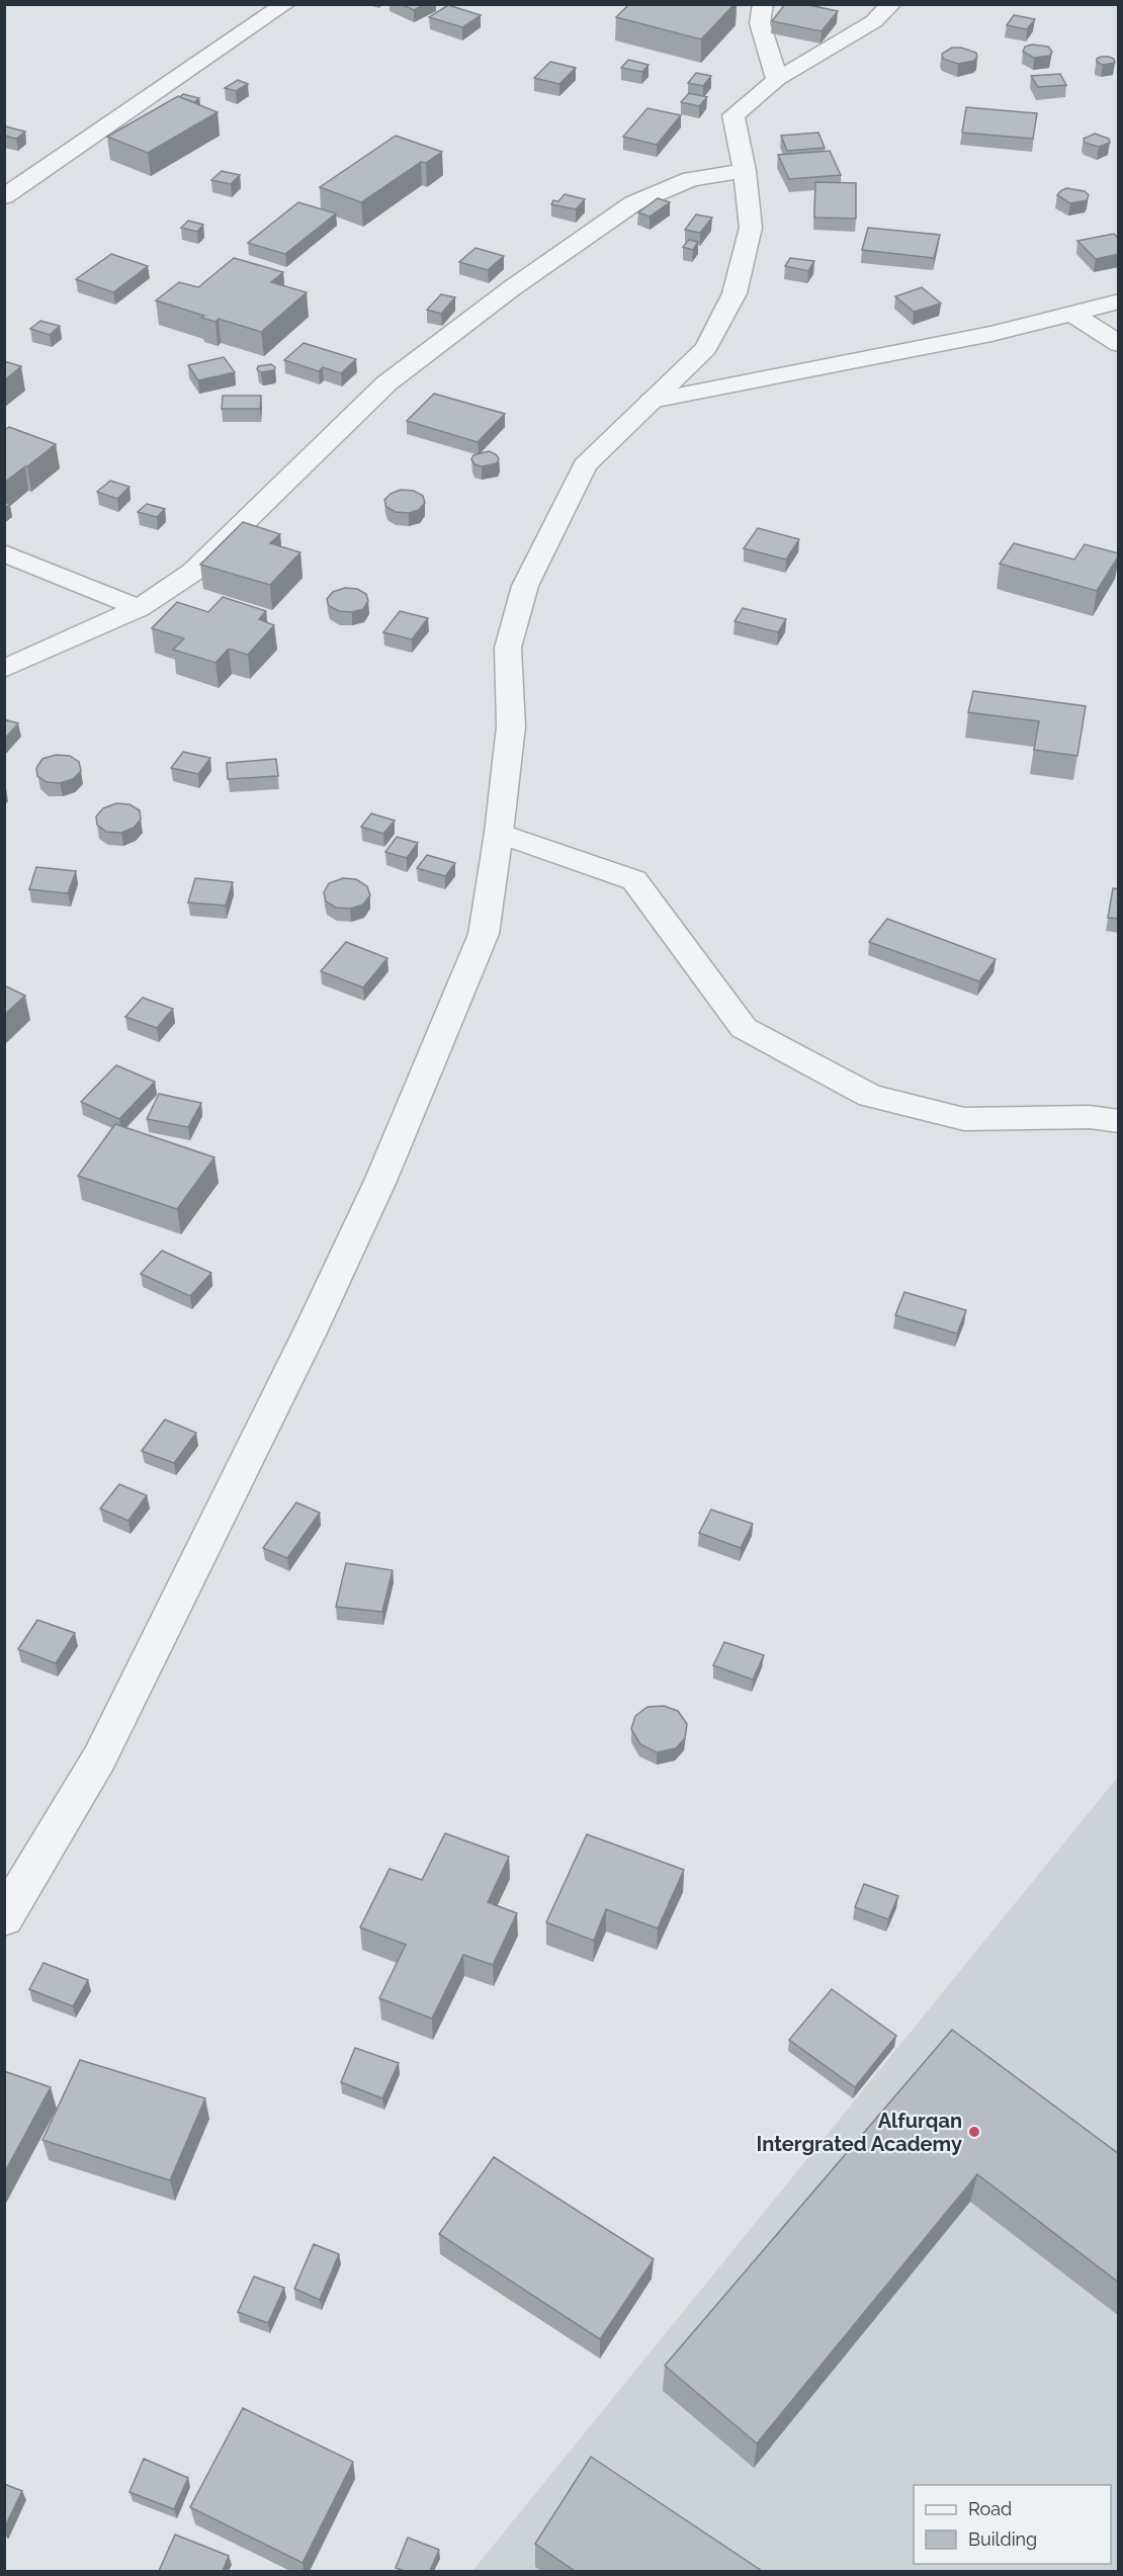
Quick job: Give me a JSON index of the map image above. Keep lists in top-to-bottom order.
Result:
{
  "places": ["Alfurqan Intergrated Academy"],
  "legend": ["Road", "Building"]
}
